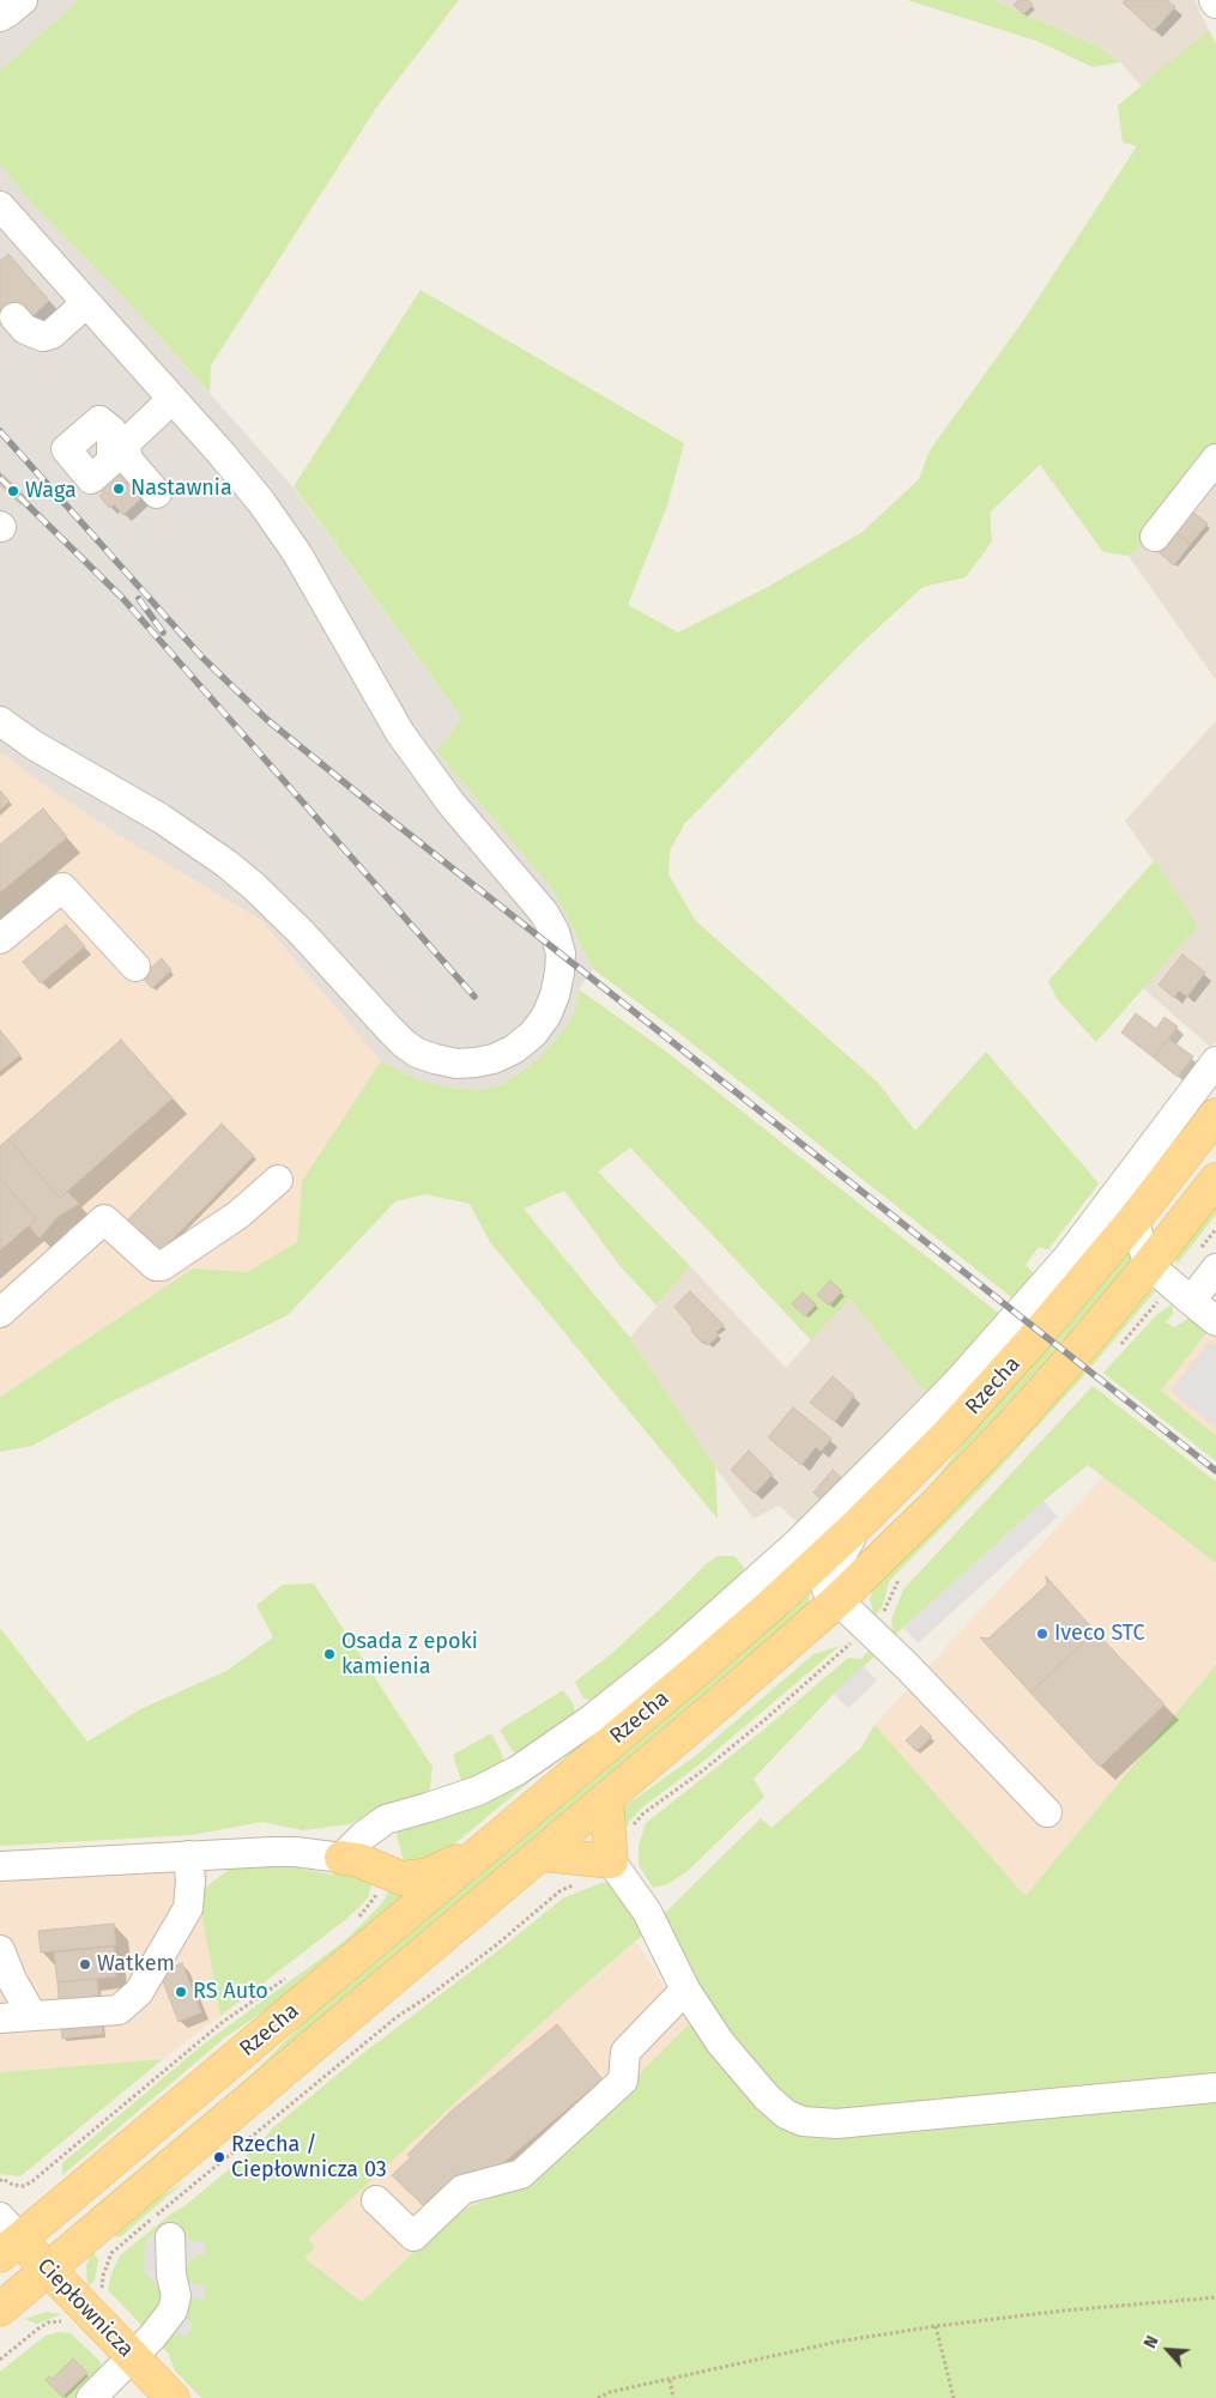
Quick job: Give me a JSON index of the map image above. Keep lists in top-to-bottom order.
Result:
{
  "streets": {
    "main road": ["Rzecha", "Ciepłownicza"]
  },
  "crossings": [
    ["Rzecha", "Ciepłownicza"]
  ],
  "places": [
    "Nastawnia",
    "Waga",
    "Iveco STC",
    "Osada z epoki kamienia",
    "Watkem",
    "RS Auto",
    "Rzecha / Ciepłownicza 03"
  ],
  "north": "top left"
}
